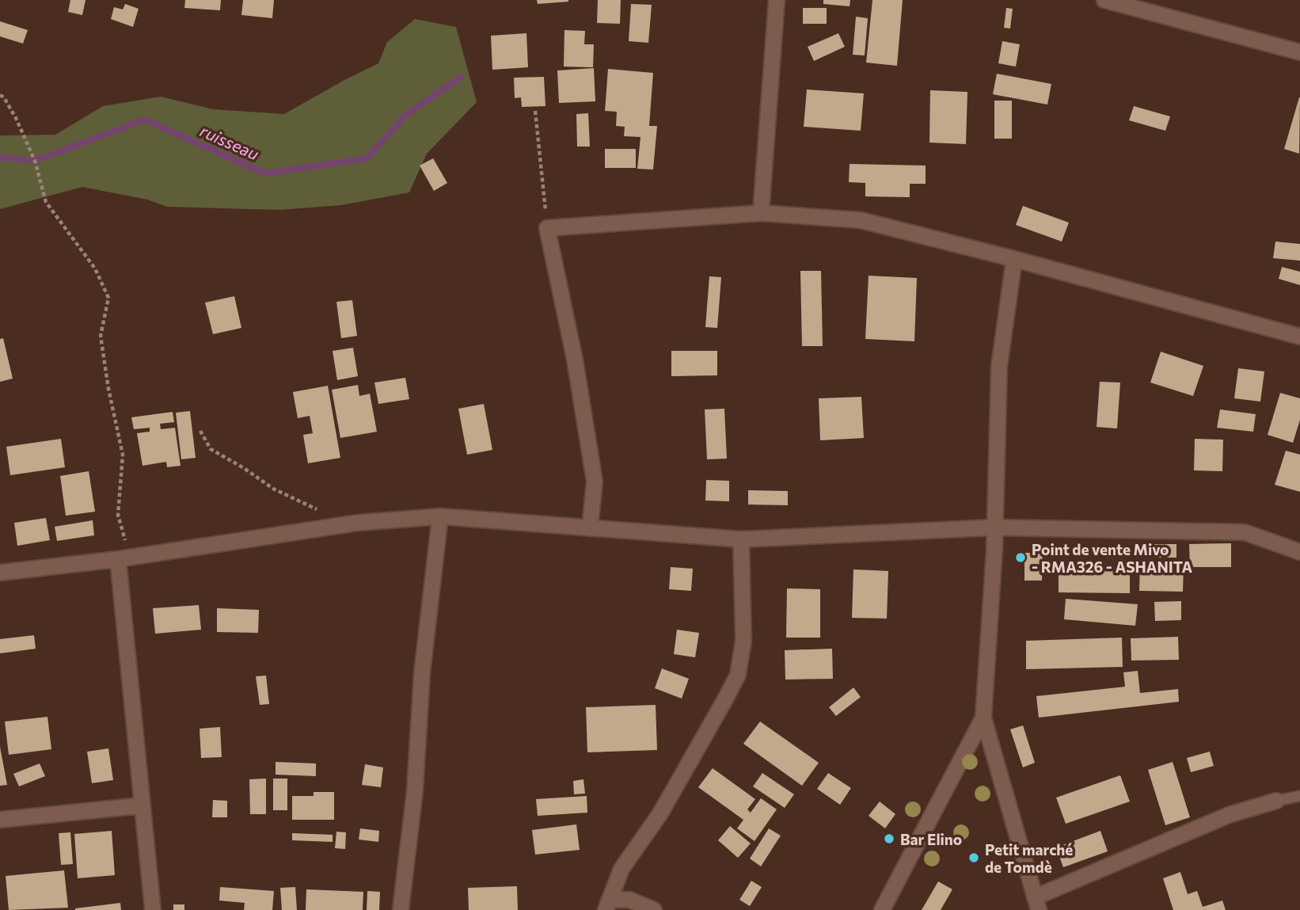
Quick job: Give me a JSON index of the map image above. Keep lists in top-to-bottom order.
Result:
{
  "water": ["ruisseau"],
  "places": ["Point de vente Mivo - RMA326 - ASHANITA", "Bar Elino", "Petit marché de Tomdè"]
}
